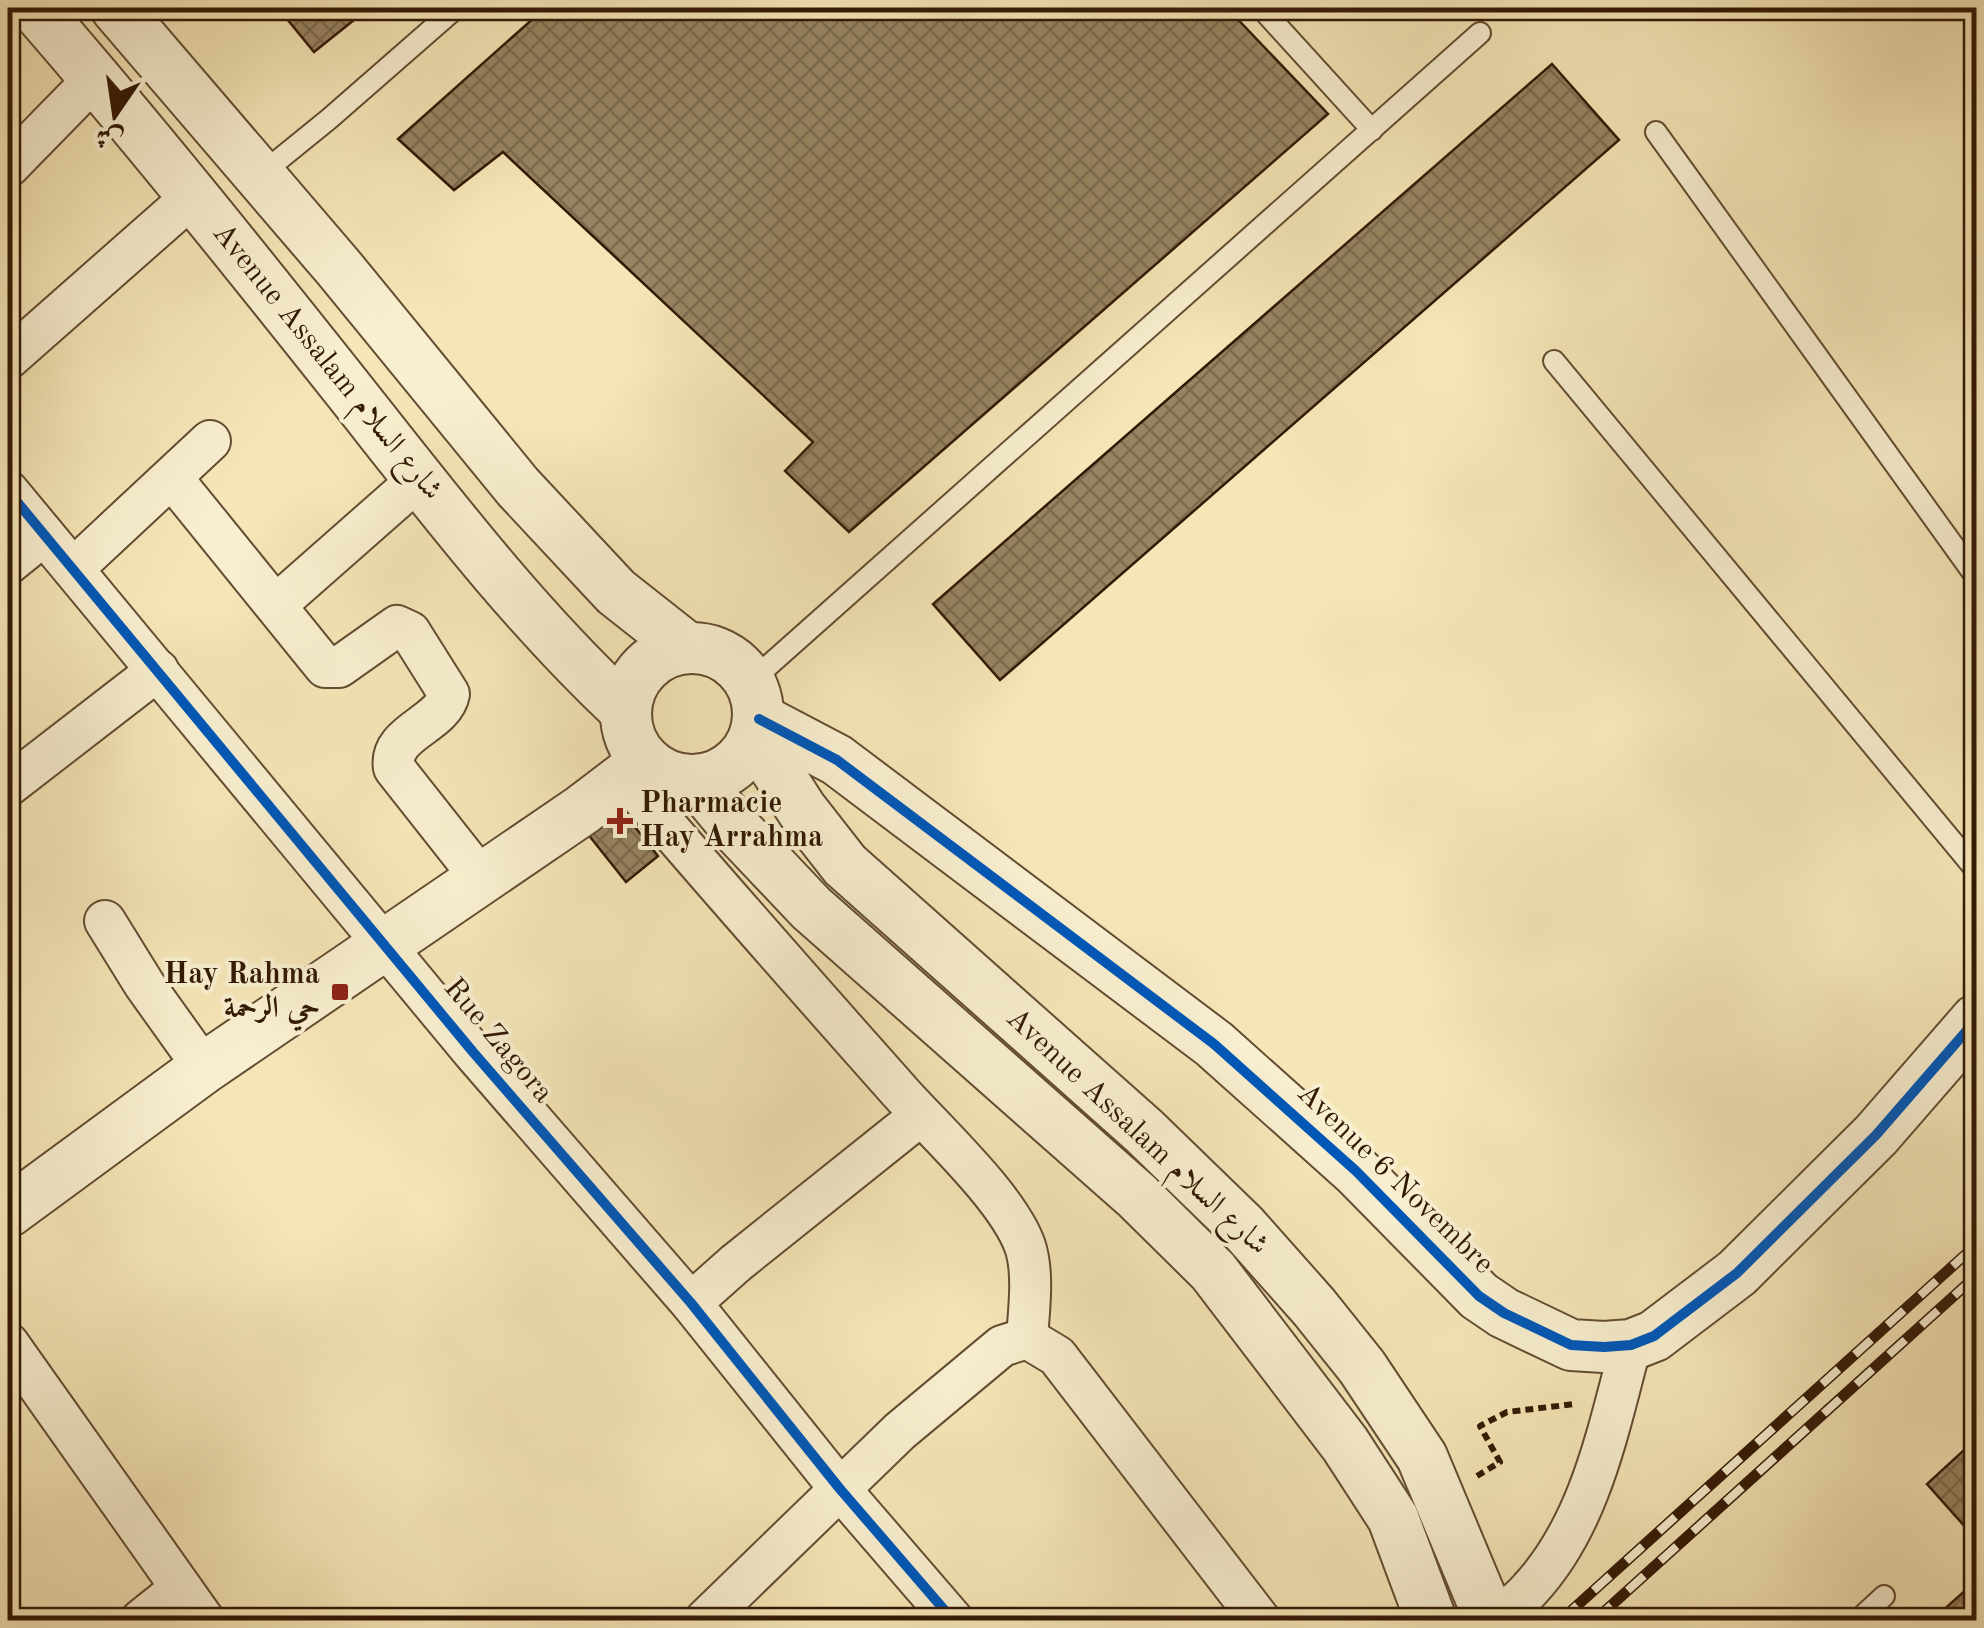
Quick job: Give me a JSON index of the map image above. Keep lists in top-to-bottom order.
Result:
{
  "streets": {
    "street": ["Avenue Assalam شارع السلام", "Rue Zagora", "Avenue 6 Novembre"]
  },
  "crossings": [
    ["Avenue Assalam شارع السلام", "Avenue 6 Novembre"]
  ],
  "places": {
    "health": ["Pharmacie Hay Arrahma"],
    "transit": ["Hay Rahma حي الرحمة"]
  },
  "north": "bottom"
}
